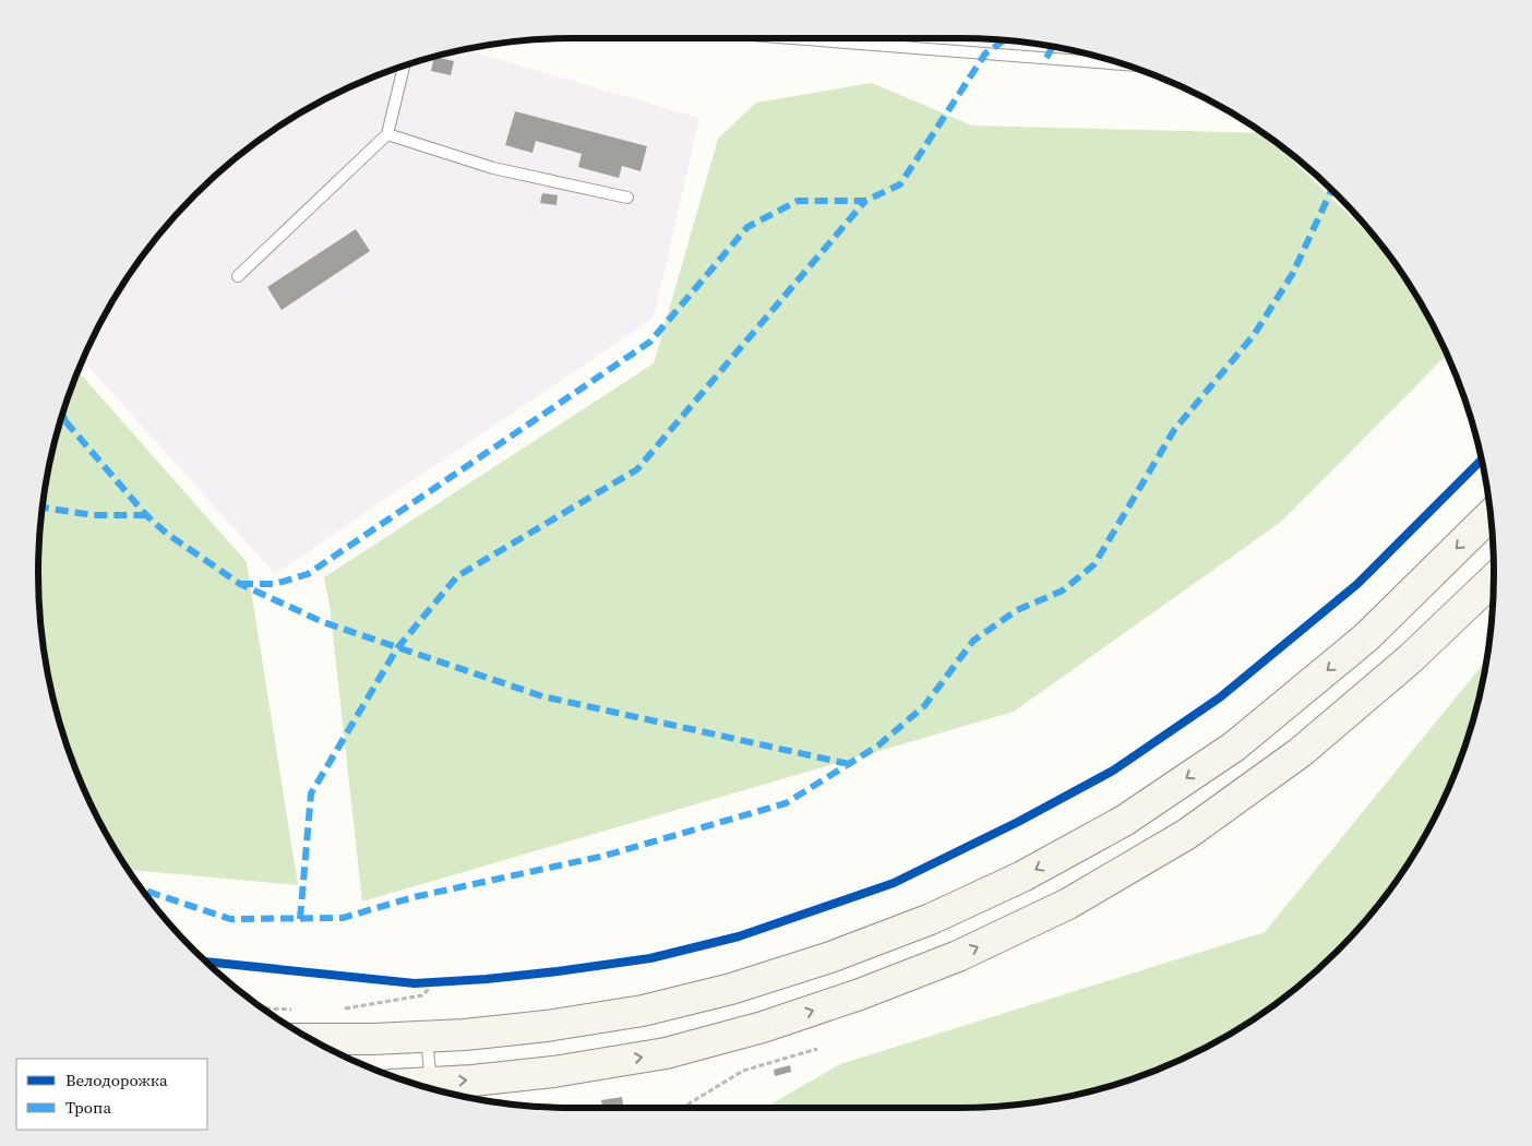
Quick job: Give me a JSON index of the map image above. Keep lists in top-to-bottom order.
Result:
{
  "legend": ["Велодорожка", "Тропа"]
}
